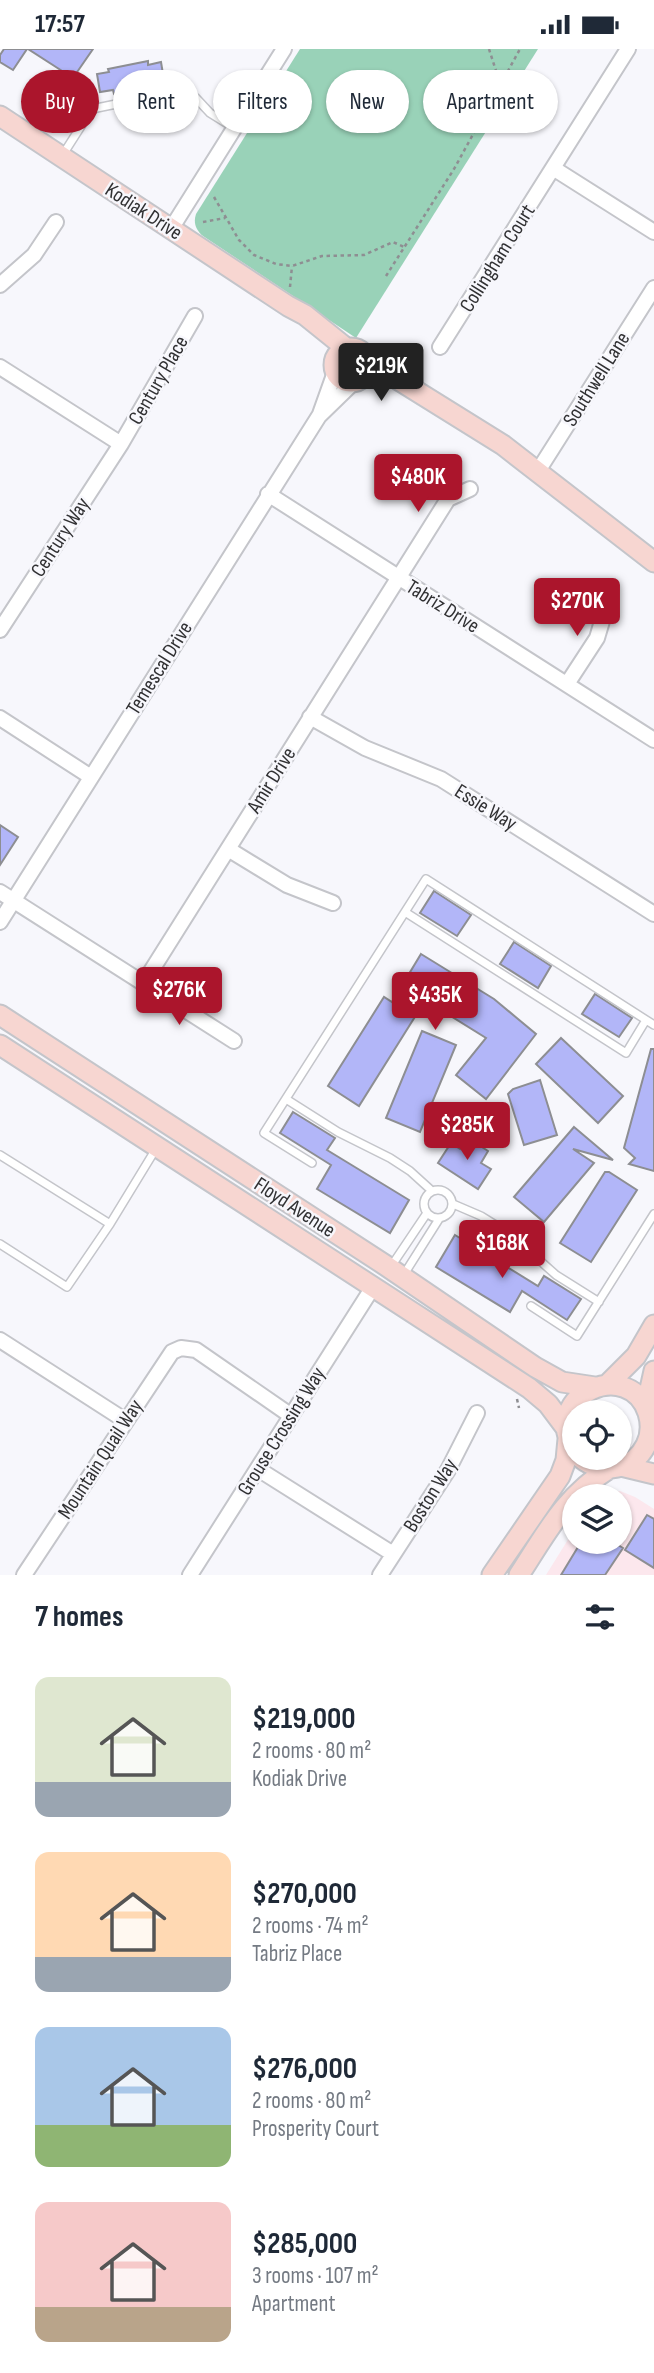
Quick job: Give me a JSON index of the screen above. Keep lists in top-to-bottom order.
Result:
{
  "streets": {
    "street": [
      "Kodiak Drive",
      "Collingham Court",
      "Southwell Lane",
      "Century Place",
      "Century Way",
      "Tabriz Drive",
      "Temescal Drive",
      "Amir Drive",
      "Essie Way",
      "Floyd Avenue",
      "Grouse Crossing Way",
      "Mountain Quail Way",
      "Boston Way"
    ]
  },
  "crossings": [
    ["Kodiak Drive", "Temescal Drive"],
    ["Century Place", "Century Way"],
    ["Tabriz Drive", "Temescal Drive"],
    ["Tabriz Drive", "Amir Drive"],
    ["Amir Drive", "Essie Way"],
    ["Floyd Avenue", "Grouse Crossing Way"],
    ["Grouse Crossing Way", "Mountain Quail Way"]
  ],
  "page": {
    "status": "17:57",
    "chip": [
      "Buy",
      "Rent",
      "Filters",
      "New",
      "Apartment"
    ],
    "price": [
      "$219K",
      "$480K",
      "$270K",
      "$276K",
      "$435K",
      "$285K",
      "$168K"
    ],
    "heading": "7 homes",
    "list": [
      {
        "name": "$219,000",
        "note": "2 rooms · 80 m² · Kodiak Drive"
      },
      {
        "name": "$270,000",
        "note": "2 rooms · 74 m² · Tabriz Place"
      },
      {
        "name": "$276,000",
        "note": "2 rooms · 80 m² · Prosperity Court"
      },
      {
        "name": "$285,000",
        "note": "3 rooms · 107 m² · Apartment"
      }
    ]
  }
}
